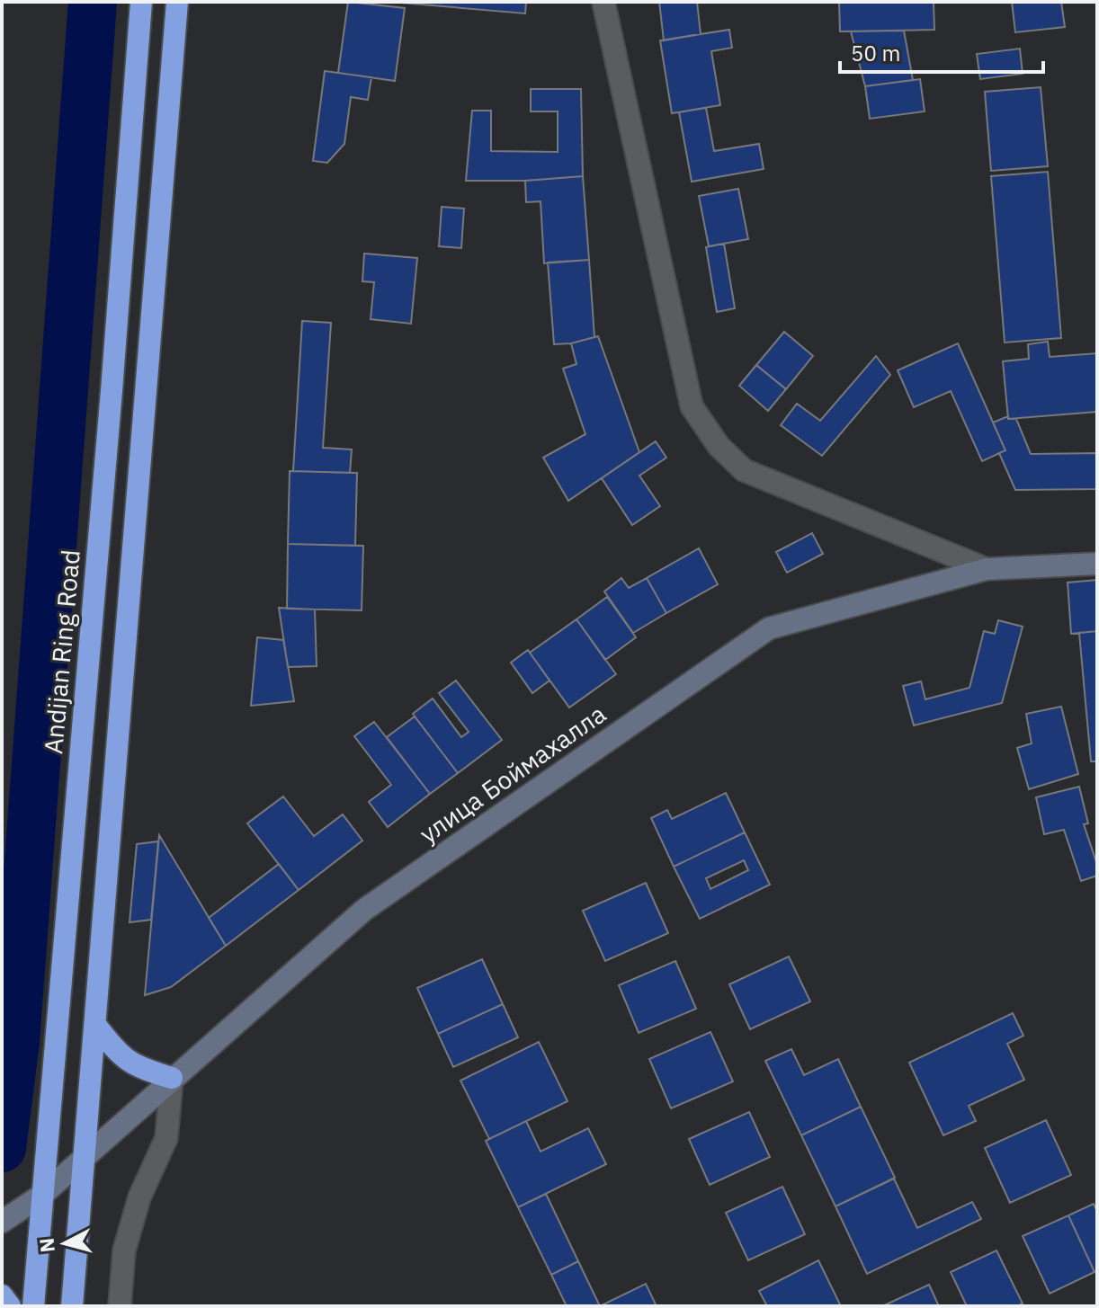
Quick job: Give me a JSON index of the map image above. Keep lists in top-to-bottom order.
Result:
{
  "streets": {
    "highway": ["Andijan Ring Road"],
    "main road": ["улица Боймахалла"]
  },
  "crossings": [
    ["Andijan Ring Road", "улица Боймахалла"]
  ],
  "scale_bar": "50 m",
  "north": "left"
}
